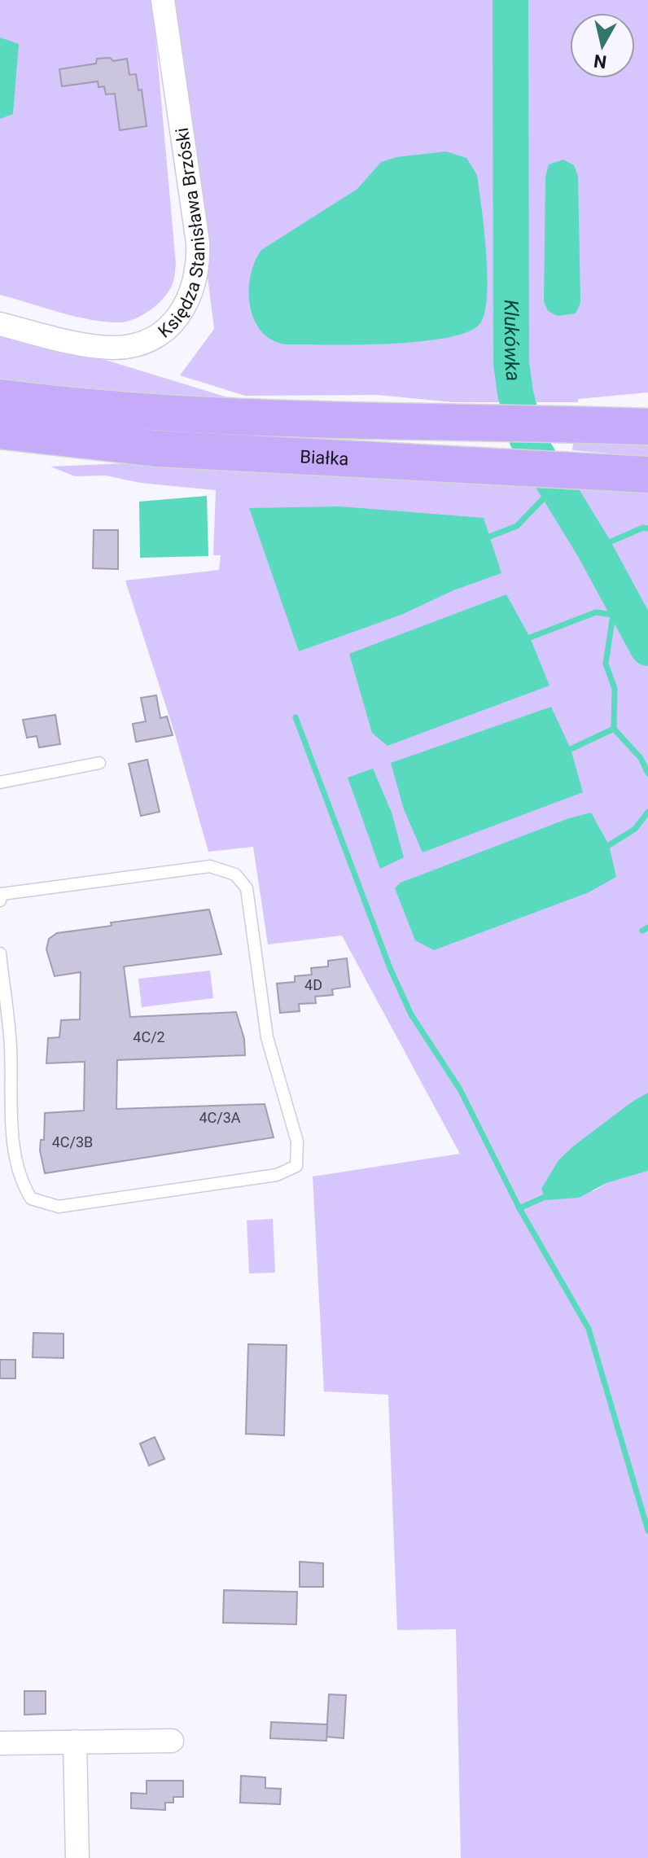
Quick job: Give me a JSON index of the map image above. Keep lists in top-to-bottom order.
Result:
{
  "streets": {
    "highway": ["Białka"],
    "street": ["Księdza Stanisława Brzóski"]
  },
  "water": ["Klukówka"],
  "house_numbers": [
    "4D",
    "4C/2",
    "4C/3A",
    "4C/3B"
  ],
  "north": "bottom"
}
